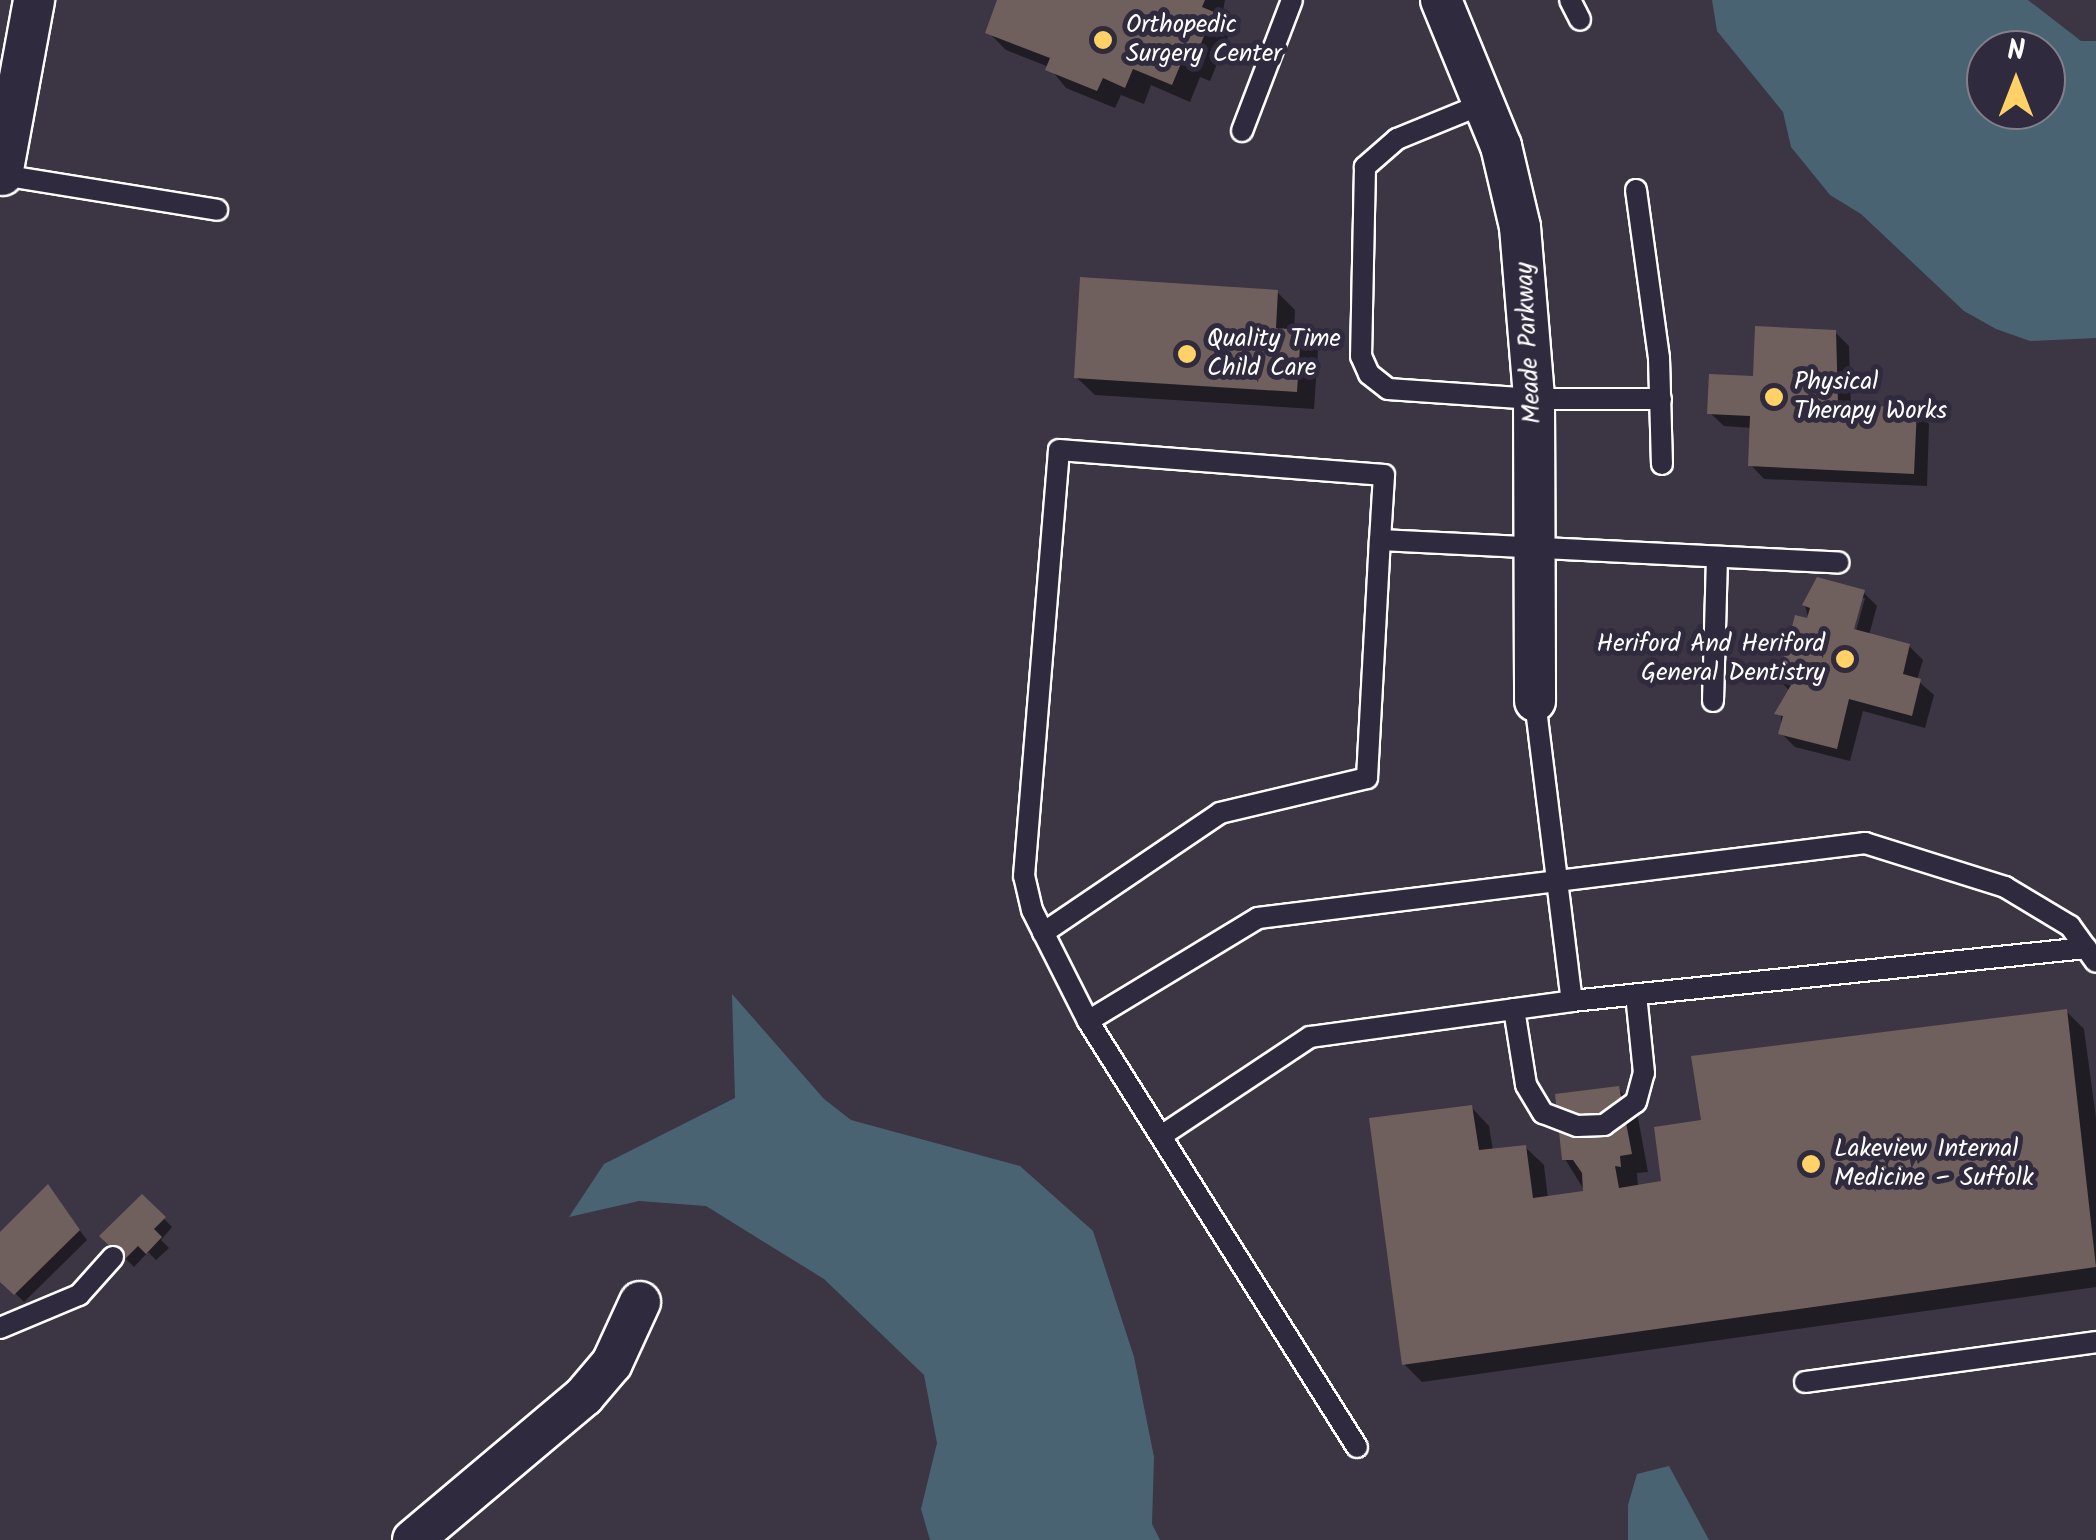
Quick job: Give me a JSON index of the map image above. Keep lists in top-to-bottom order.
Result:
{
  "streets": {
    "street": ["Meade Parkway"]
  },
  "places": [
    "Orthopedic Surgery Center",
    "Quality Time Child Care",
    "Physical Therapy Works",
    "Heriford And Heriford General Dentistry",
    "Lakeview Internal Medicine – Suffolk"
  ],
  "north": "top"
}
